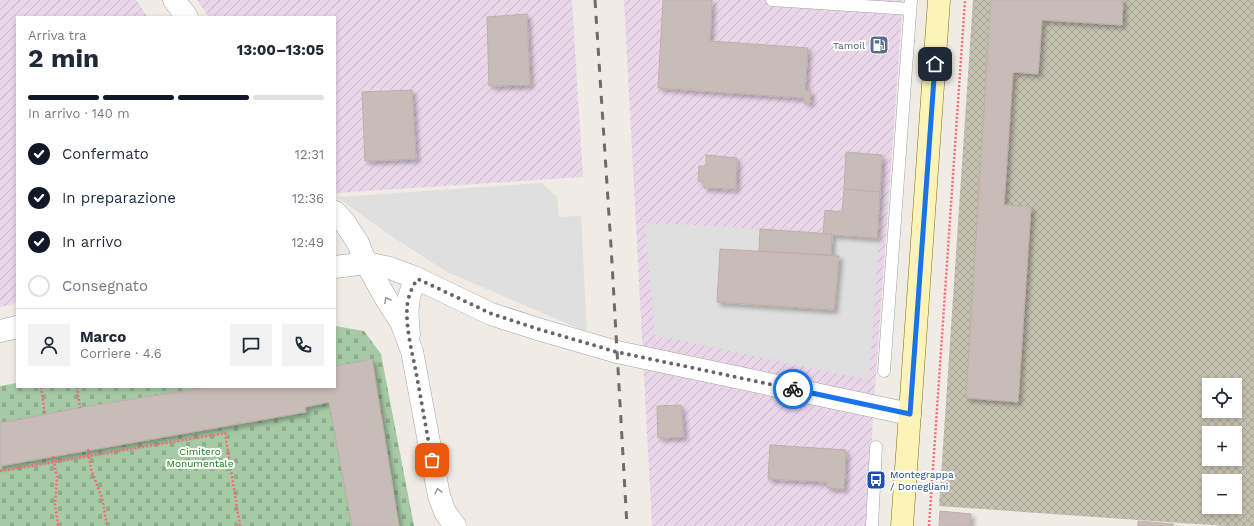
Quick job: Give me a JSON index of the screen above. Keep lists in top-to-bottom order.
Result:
{
  "parks": ["Cimitero Monumentale"],
  "places": {
    "fuel station": ["Tamoil"],
    "bus stop": ["Montegrappa / Donegliani"]
  },
  "page": {
    "heading": ["2 min", "Arriva tra", "13:00–13:05"],
    "panel": ["Marco", "Corriere · 4.6"],
    "bar": "In arrivo · 140 m",
    "list": [
      ["Confermato", "12:31"],
      ["In preparazione", "12:36"],
      ["In arrivo", "12:49"],
      "Consegnato"
    ],
    "map_buttons": ["+", "−"]
  }
}
